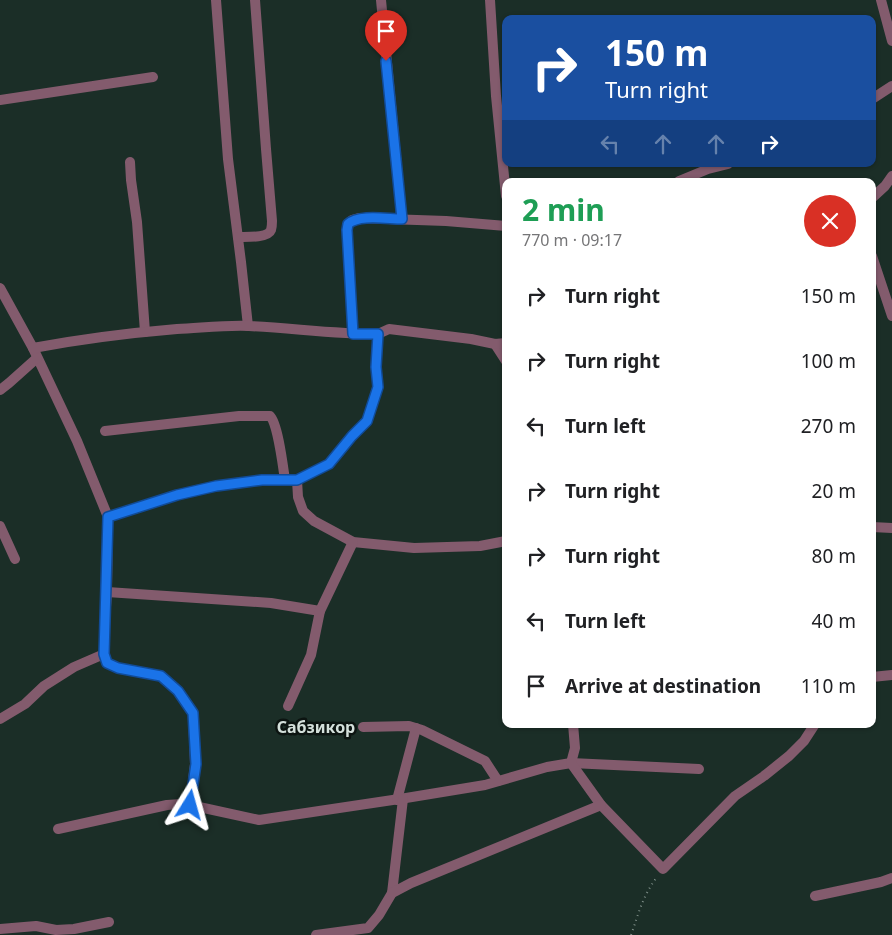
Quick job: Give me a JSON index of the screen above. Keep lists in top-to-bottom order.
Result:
{
  "districts": ["Сабзикор"],
  "page": {
    "turn": ["150 m", "Turn right"],
    "heading": ["2 min", "770 m · 09:17"],
    "list": [
      {
        "name": "Turn right",
        "value": "150 m"
      },
      {
        "name": "Turn right",
        "value": "100 m"
      },
      {
        "name": "Turn left",
        "value": "270 m"
      },
      {
        "name": "Turn right",
        "value": "20 m"
      },
      {
        "name": "Turn right",
        "value": "80 m"
      },
      {
        "name": "Turn left",
        "value": "40 m"
      },
      {
        "name": "Arrive at destination",
        "value": "110 m"
      }
    ]
  }
}
